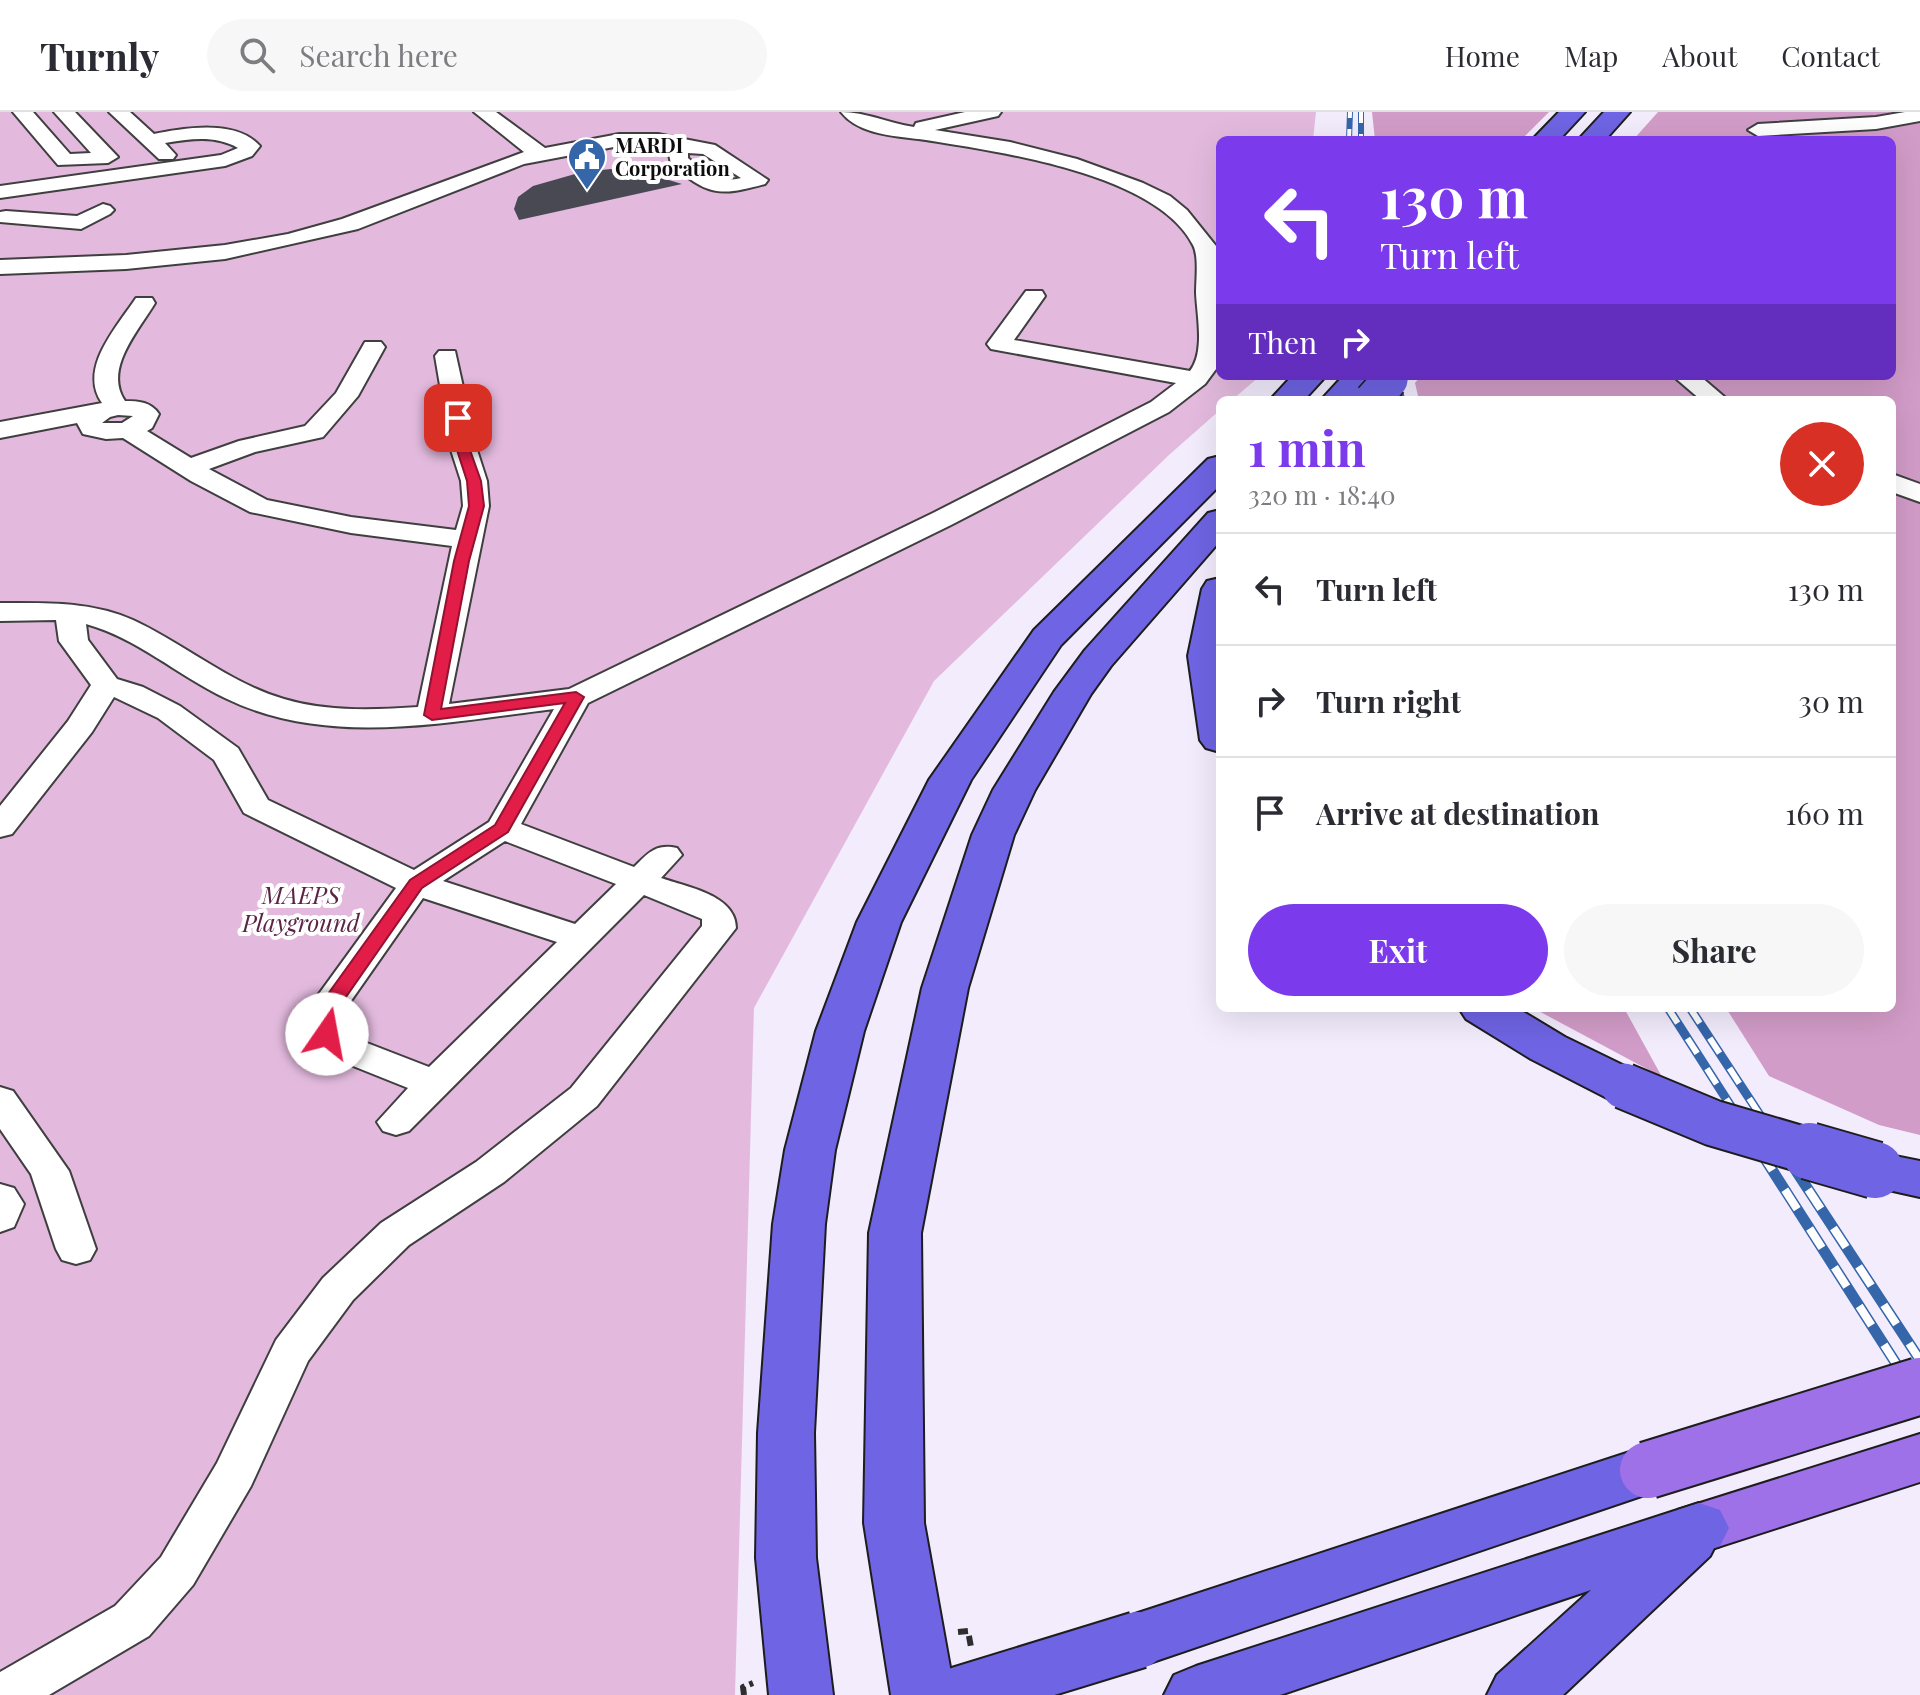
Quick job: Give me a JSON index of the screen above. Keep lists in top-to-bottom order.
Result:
{
  "parks": ["MAEPS Playground"],
  "places": {
    "public building": ["MARDI Corporation"]
  },
  "page": {
    "header": "Turnly",
    "search": "Search here",
    "nav": [
      "Home",
      "Map",
      "About",
      "Contact"
    ],
    "turn": ["130 m", "Turn left"],
    "then": "Then",
    "heading": ["1 min", "320 m · 18:40"],
    "list": [
      {
        "name": "Turn left",
        "value": "130 m"
      },
      {
        "name": "Turn right",
        "value": "30 m"
      },
      {
        "name": "Arrive at destination",
        "value": "160 m"
      }
    ],
    "buttons": ["Exit", "Share"]
  }
}
